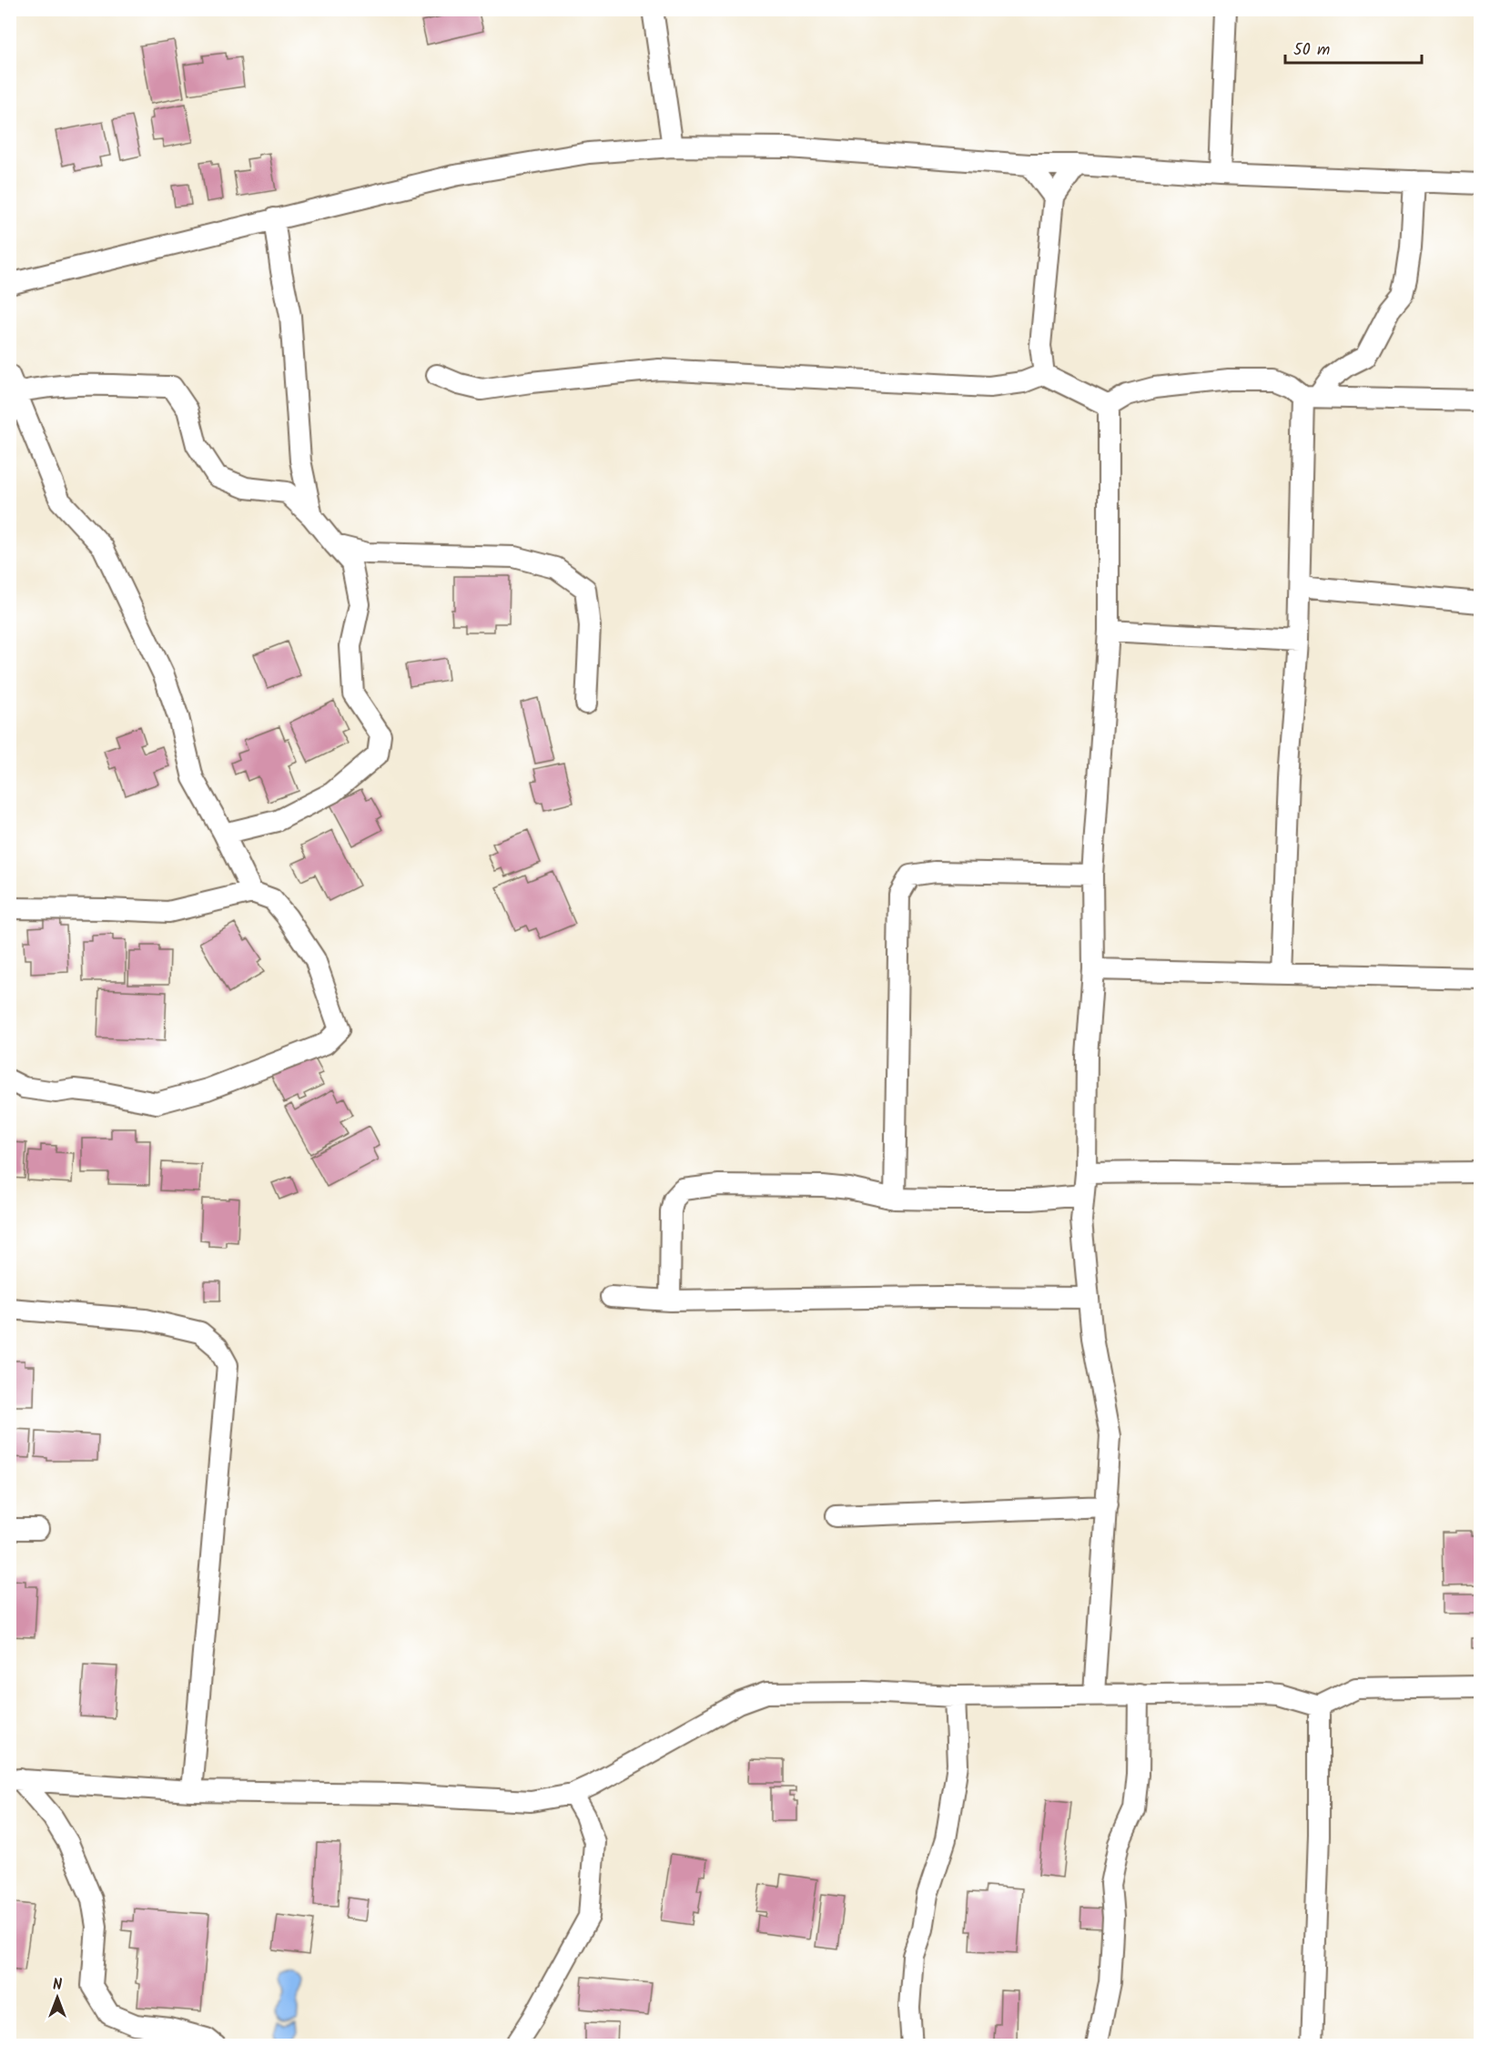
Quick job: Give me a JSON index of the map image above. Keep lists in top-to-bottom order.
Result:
{
  "scale_bar": "50 m",
  "north": "top"
}
